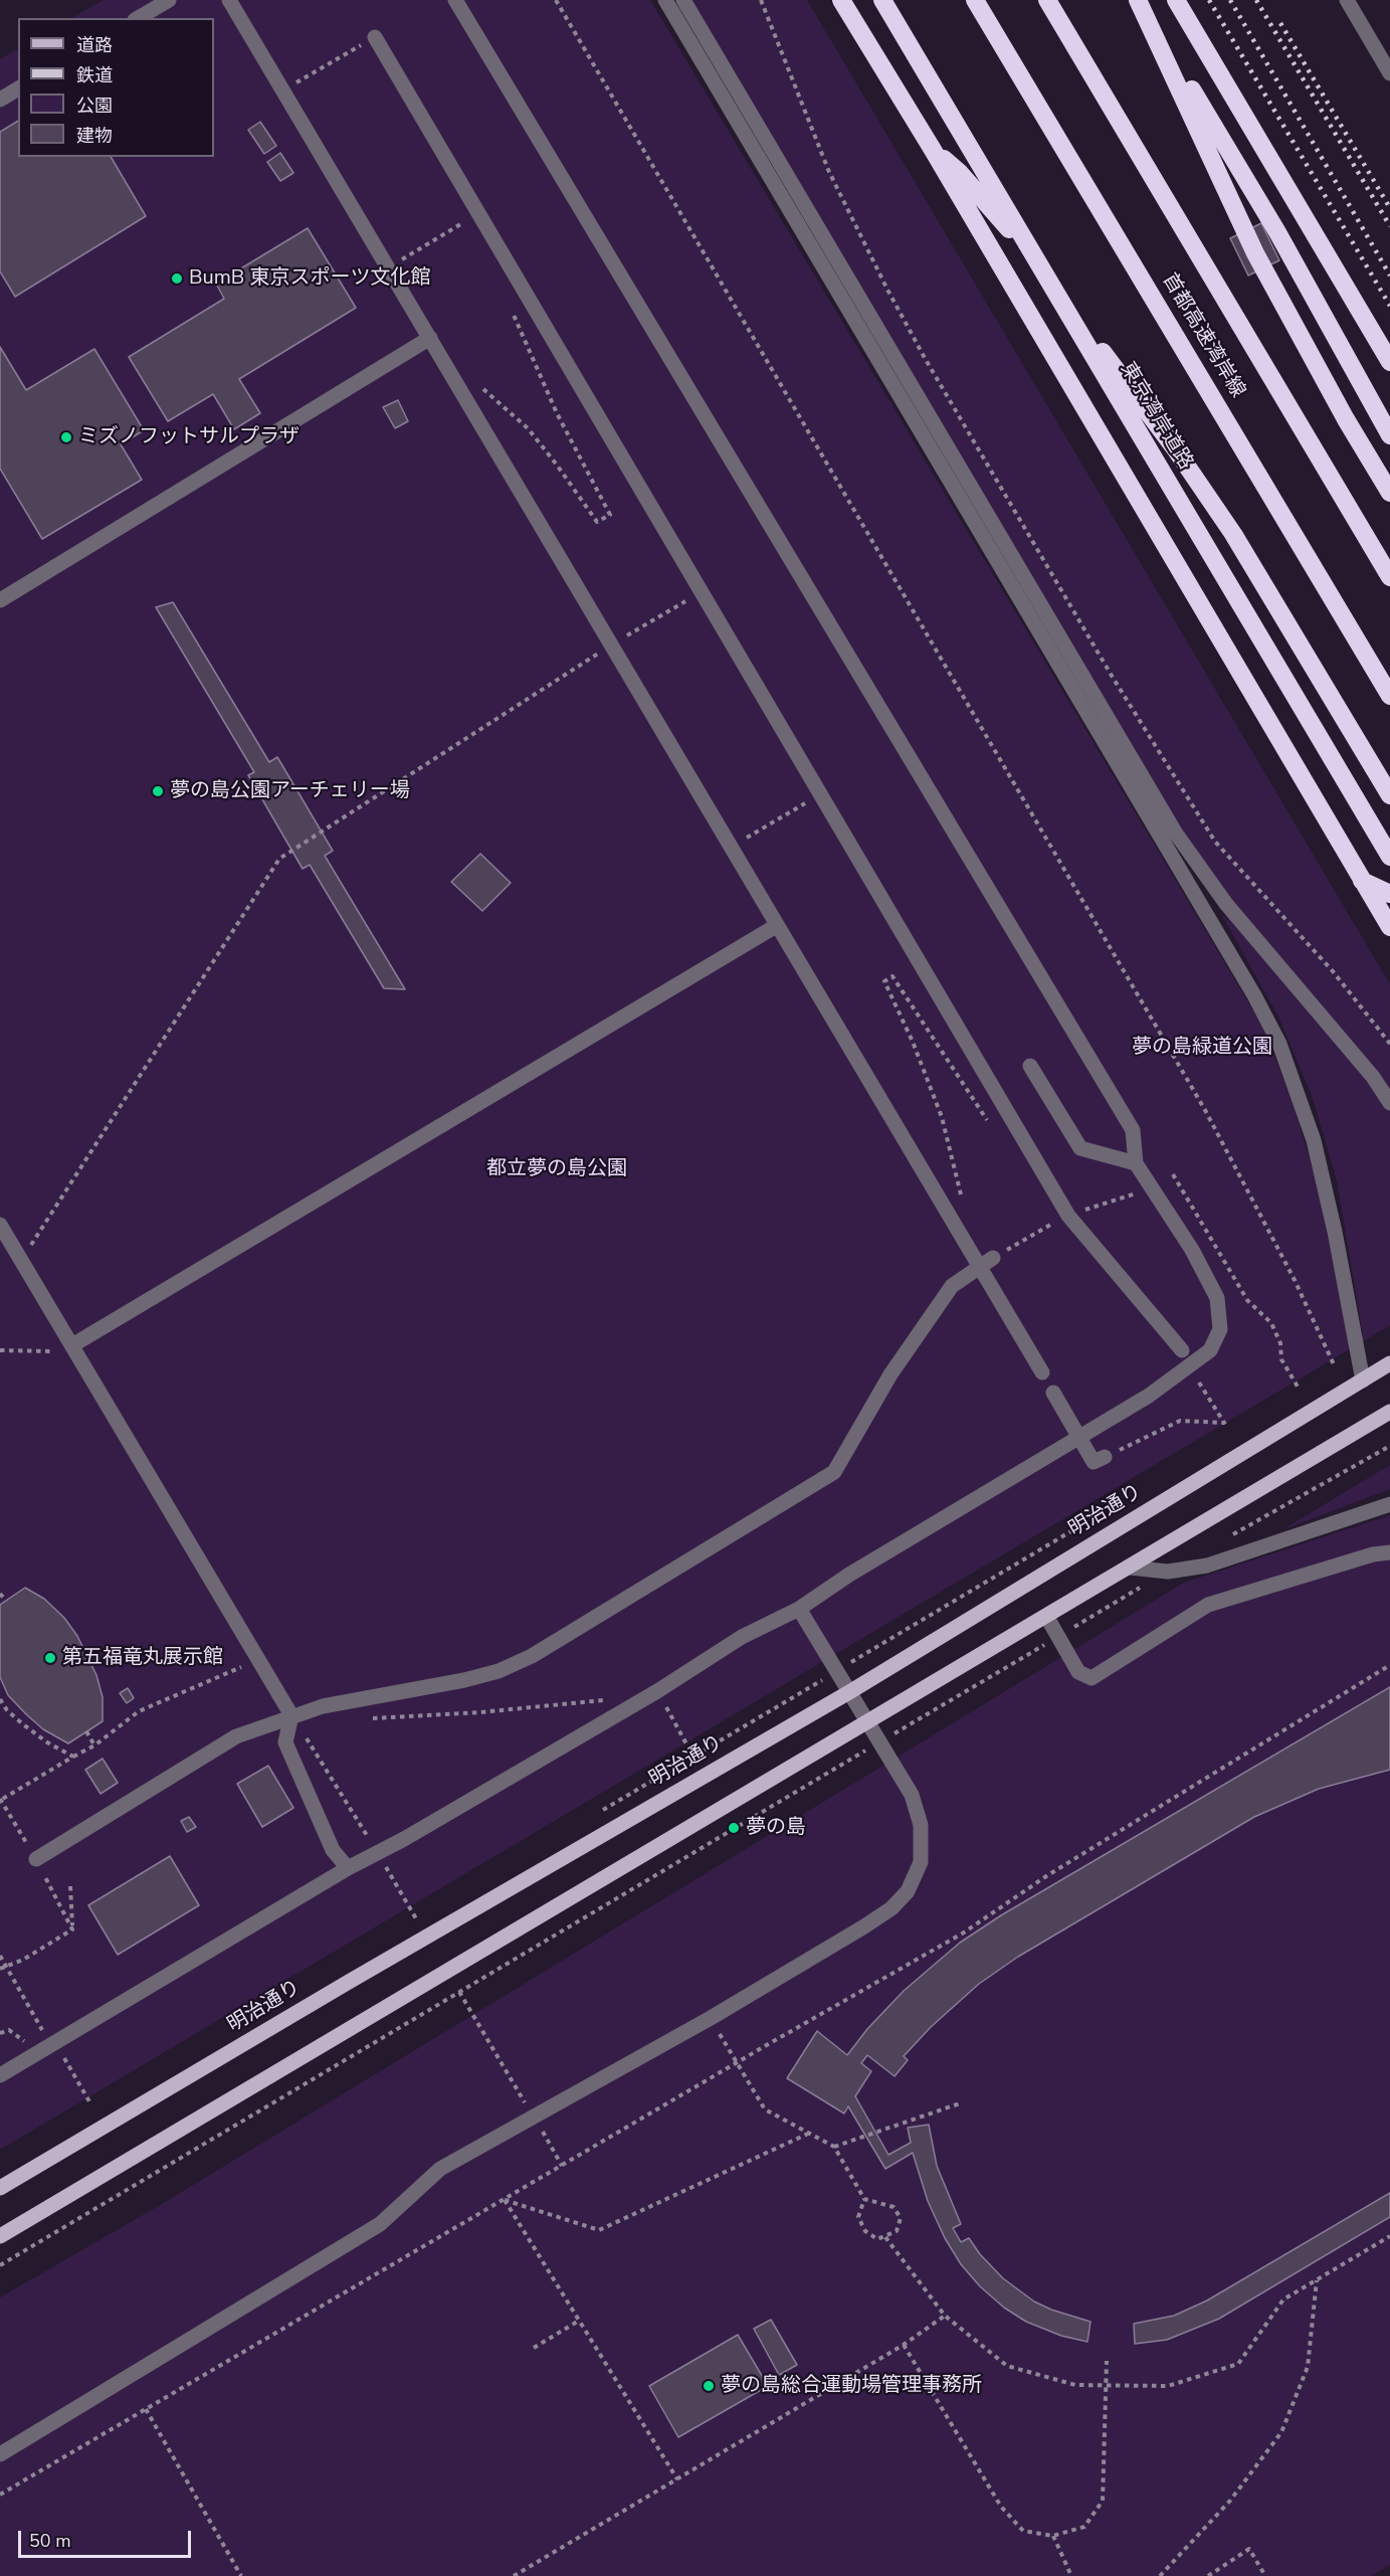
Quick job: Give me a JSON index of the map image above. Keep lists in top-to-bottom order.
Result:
{
  "streets": {
    "highway": ["首都高速湾岸線", "東京湾岸道路"],
    "main road": ["明治通り"]
  },
  "parks": ["夢の島緑道公園", "都立夢の島公園"],
  "places": [
    "BumB 東京スポーツ文化館",
    "ミズノフットサルプラザ",
    "夢の島公園アーチェリー場",
    "第五福竜丸展示館",
    "夢の島",
    "夢の島総合運動場管理事務所"
  ],
  "legend": [
    "道路",
    "鉄道",
    "公園",
    "建物"
  ],
  "scale_bar": "50 m"
}
